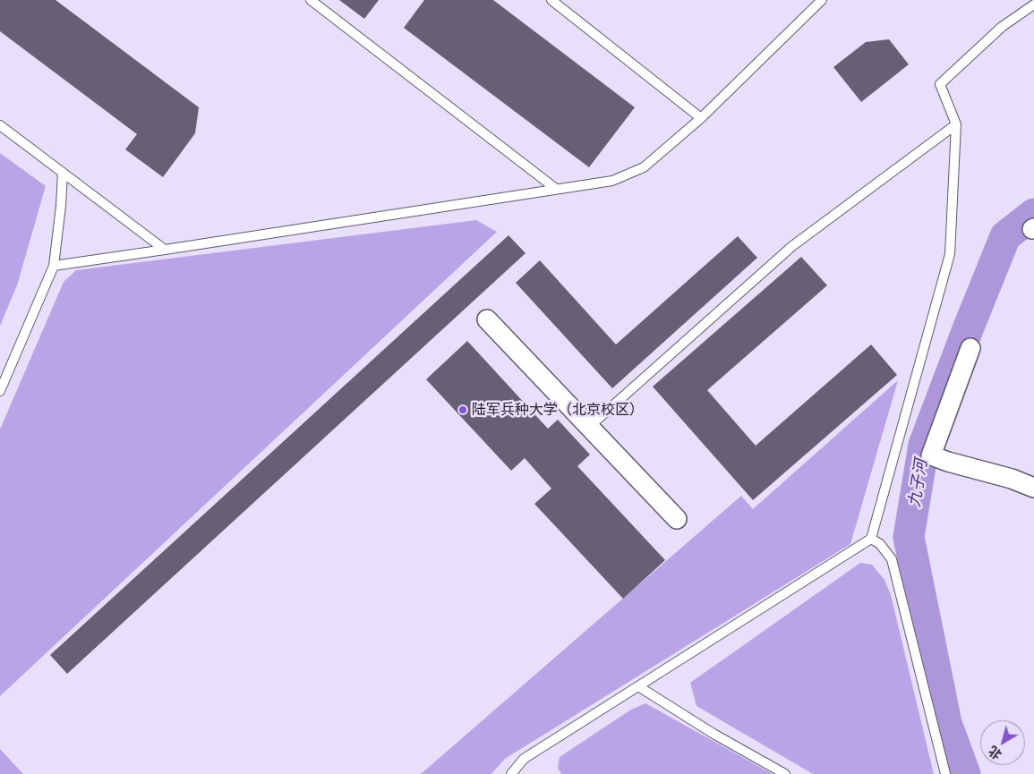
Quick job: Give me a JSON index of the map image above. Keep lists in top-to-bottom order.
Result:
{
  "water": ["九子河"],
  "places": ["陆军兵种大学（北京校区）"],
  "north": "bottom left"
}
